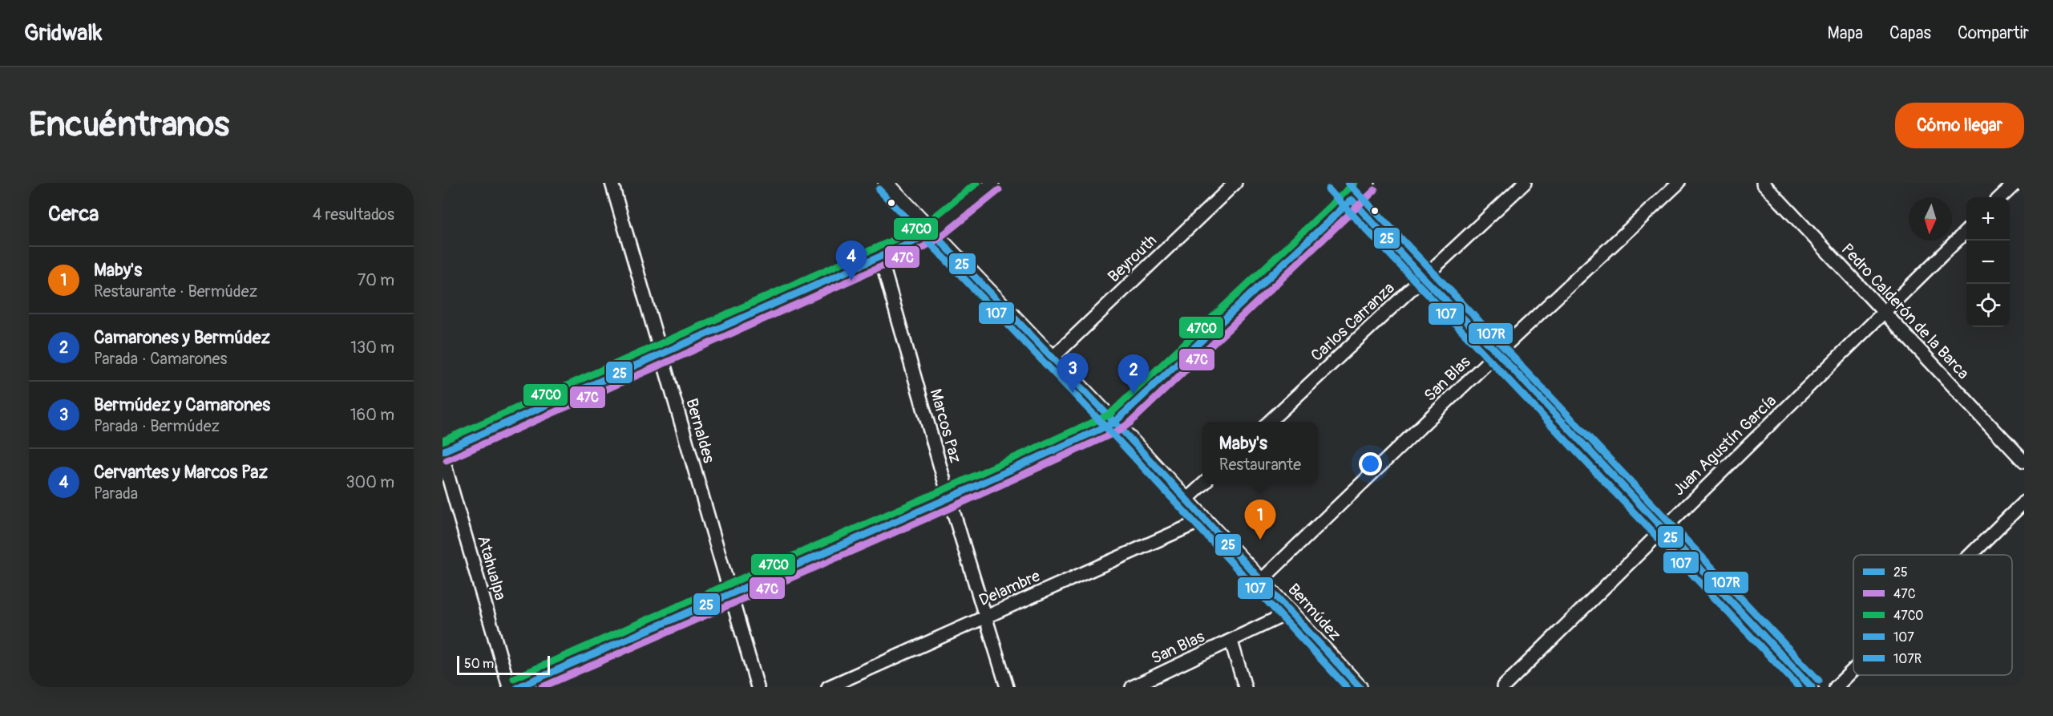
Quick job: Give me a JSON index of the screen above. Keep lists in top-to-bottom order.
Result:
{
  "streets": {
    "street": [
      "Beyrouth",
      "Pedro Calderón de la Barca",
      "Carlos Carranza",
      "San Blas",
      "Marcos Paz",
      "Bernaldes",
      "Juan Agustín García",
      "Atahualpa",
      "Delambre",
      "Bermúdez"
    ]
  },
  "crossings": [
    ["Beyrouth", "Bermúdez"],
    ["Pedro Calderón de la Barca", "Juan Agustín García"],
    ["San Blas", "Bermúdez"],
    ["Marcos Paz", "Delambre"],
    ["Delambre", "Bermúdez"]
  ],
  "lines": [
    "transit line 47CO",
    "transit line 107R",
    "transit line 107",
    "transit line 47C",
    "transit line 25"
  ],
  "legend": [
    "25",
    "47C",
    "47CO",
    "107",
    "107R"
  ],
  "scale_bar": "50 m",
  "north": "bottom",
  "page": {
    "header": "Gridwalk",
    "nav": ["Mapa", "Capas", "Compartir"],
    "buttons": "Cómo llegar",
    "title": "Encuéntranos",
    "heading": ["Cerca", "4 resultados"],
    "map_buttons": ["+", "−"],
    "pins": [
      "4",
      "3",
      "2",
      "1"
    ],
    "list": [
      {
        "mark": "1",
        "name": "Maby's",
        "note": "Restaurante · Bermúdez",
        "value": "70 m"
      },
      {
        "mark": "2",
        "name": "Camarones y Bermúdez",
        "note": "Parada · Camarones",
        "value": "130 m"
      },
      {
        "mark": "3",
        "name": "Bermúdez y Camarones",
        "note": "Parada · Bermúdez",
        "value": "160 m"
      },
      {
        "mark": "4",
        "name": "Cervantes y Marcos Paz",
        "note": "Parada",
        "value": "300 m"
      }
    ],
    "popup": ["Maby's", "Restaurante"],
    "scale": "50 m"
  }
}
